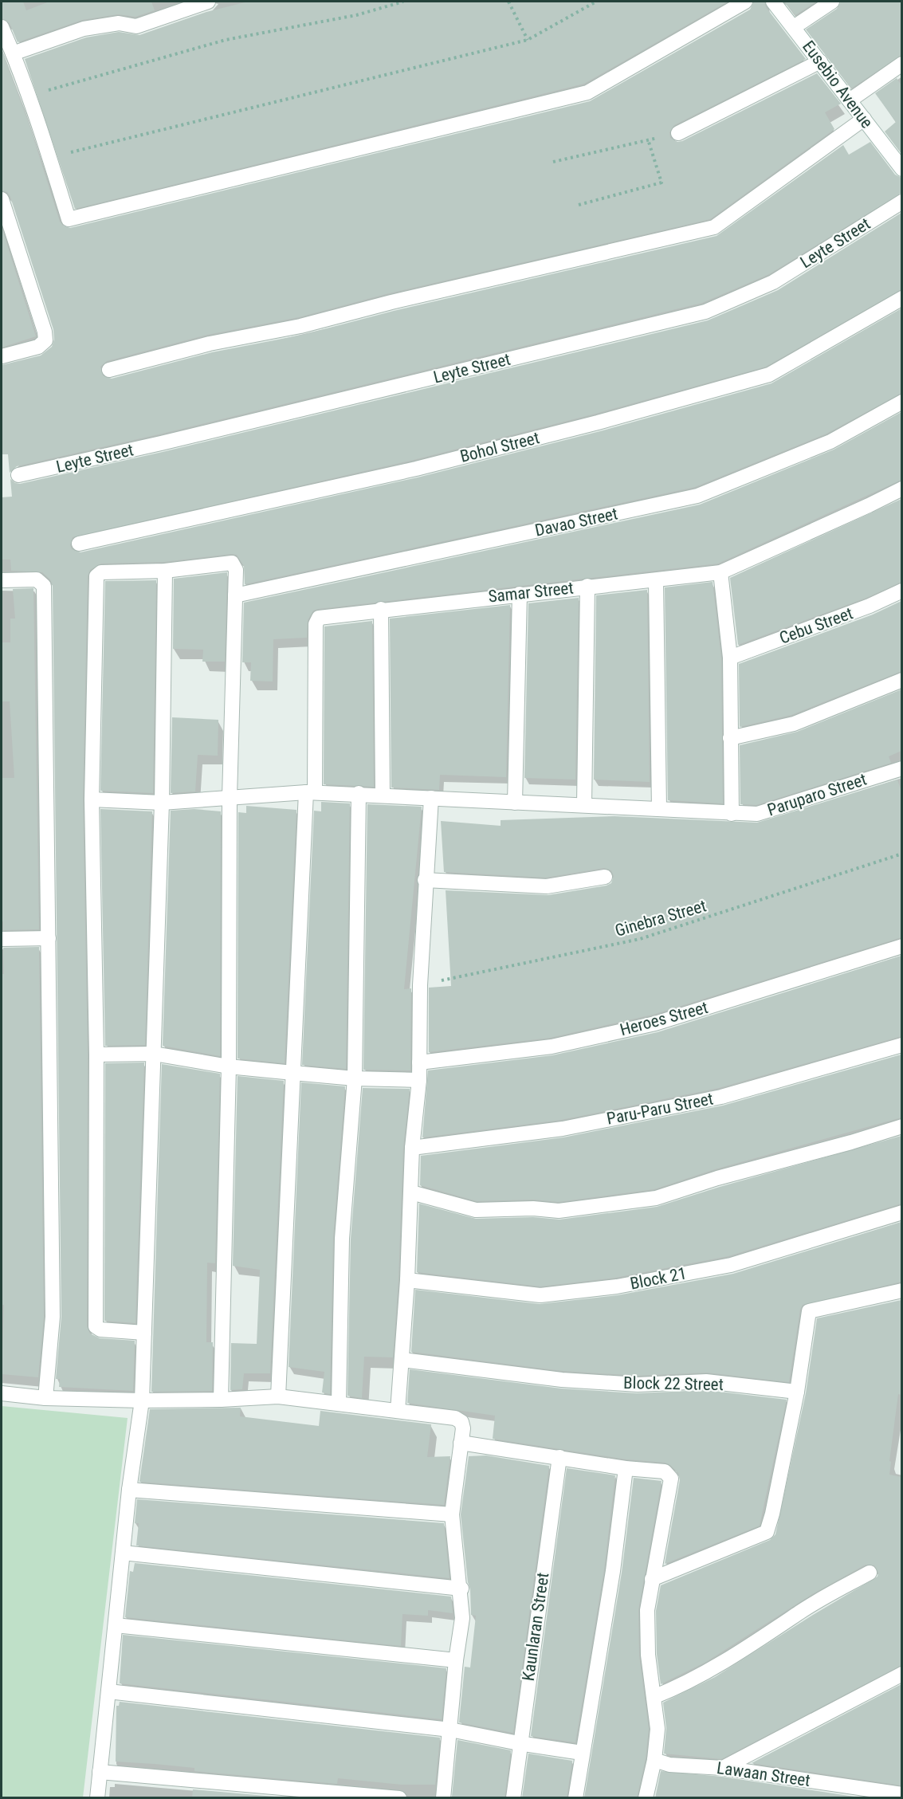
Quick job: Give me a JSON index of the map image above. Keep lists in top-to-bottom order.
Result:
{
  "streets": {
    "street": [
      "Eusebio Avenue",
      "Leyte Street",
      "Bohol Street",
      "Davao Street",
      "Samar Street",
      "Cebu Street",
      "Paruparo Street",
      "Heroes Street",
      "Paru-Paru Street",
      "Block 21",
      "Block 22 Street",
      "Kaunlaran Street",
      "Lawaan Street"
    ],
    "path": ["Ginebra Street"]
  },
  "crossings": [
    ["Samar Street", "Paruparo Street"]
  ]
}
